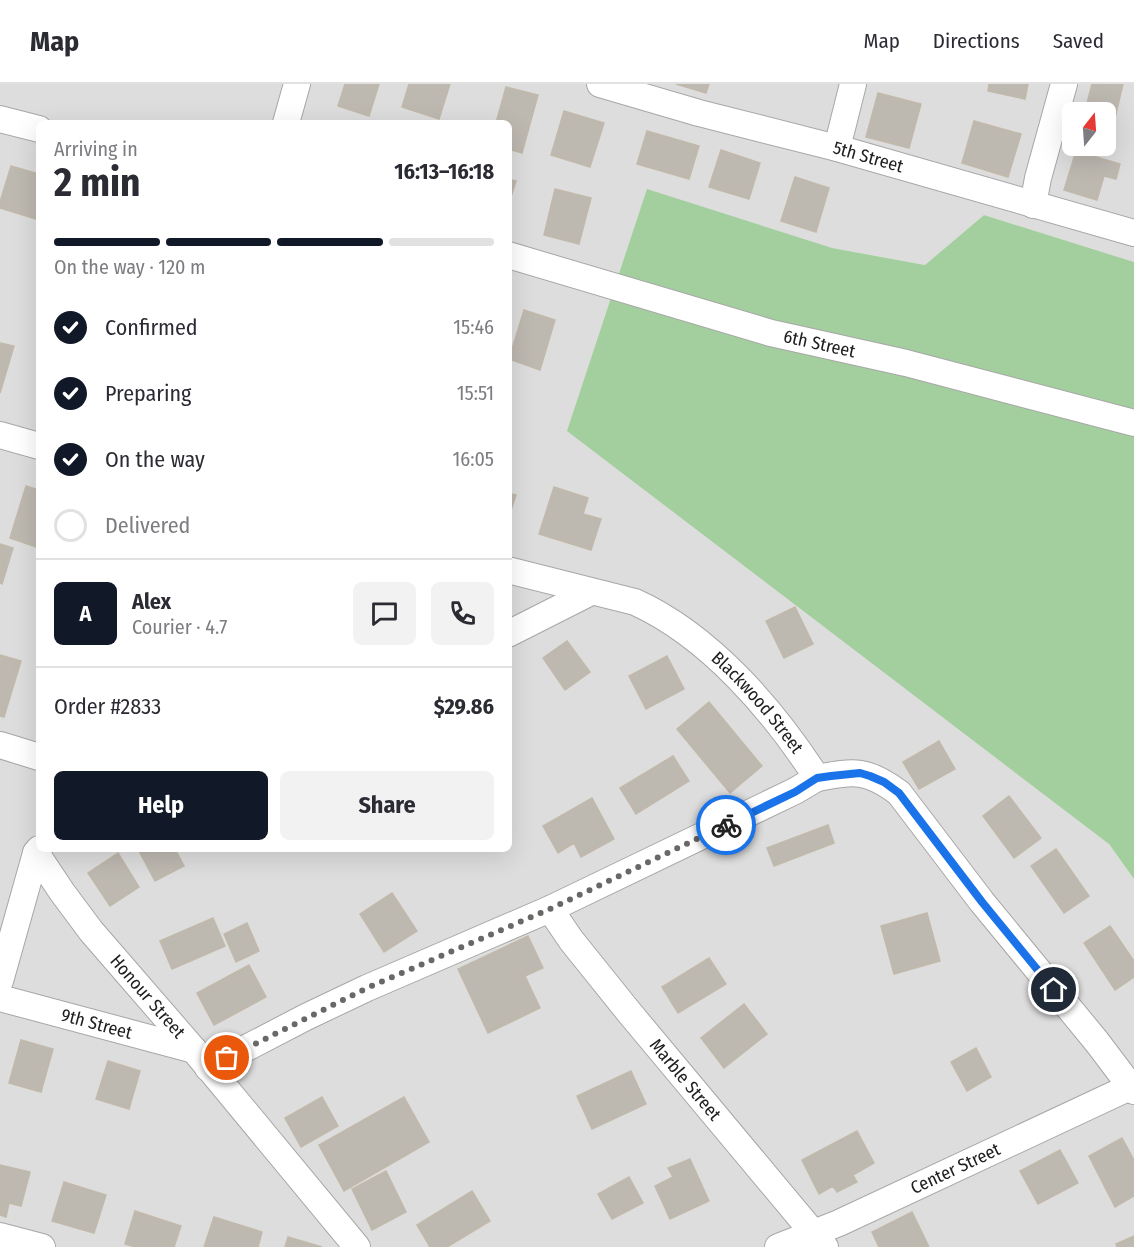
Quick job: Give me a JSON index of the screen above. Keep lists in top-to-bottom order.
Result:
{
  "streets": {
    "street": [
      "5th Street",
      "6th Street",
      "Blackwood Street",
      "Honour Street",
      "9th Street",
      "Marble Street",
      "Center Street"
    ]
  },
  "crossings": [
    ["Honour Street", "9th Street"],
    ["Marble Street", "Center Street"]
  ],
  "north": "top",
  "page": {
    "header": "Map",
    "nav": ["Map", "Directions", "Saved"],
    "heading": ["2 min", "Arriving in", "16:13–16:18"],
    "panel": [
      "Alex",
      "Courier · 4.7",
      "Order #2833",
      "$29.86"
    ],
    "bar": "On the way · 120 m",
    "list": [
      ["Confirmed", "15:46"],
      ["Preparing", "15:51"],
      ["On the way", "16:05"],
      "Delivered"
    ],
    "round": "A",
    "buttons": ["Help", "Share"]
  }
}
